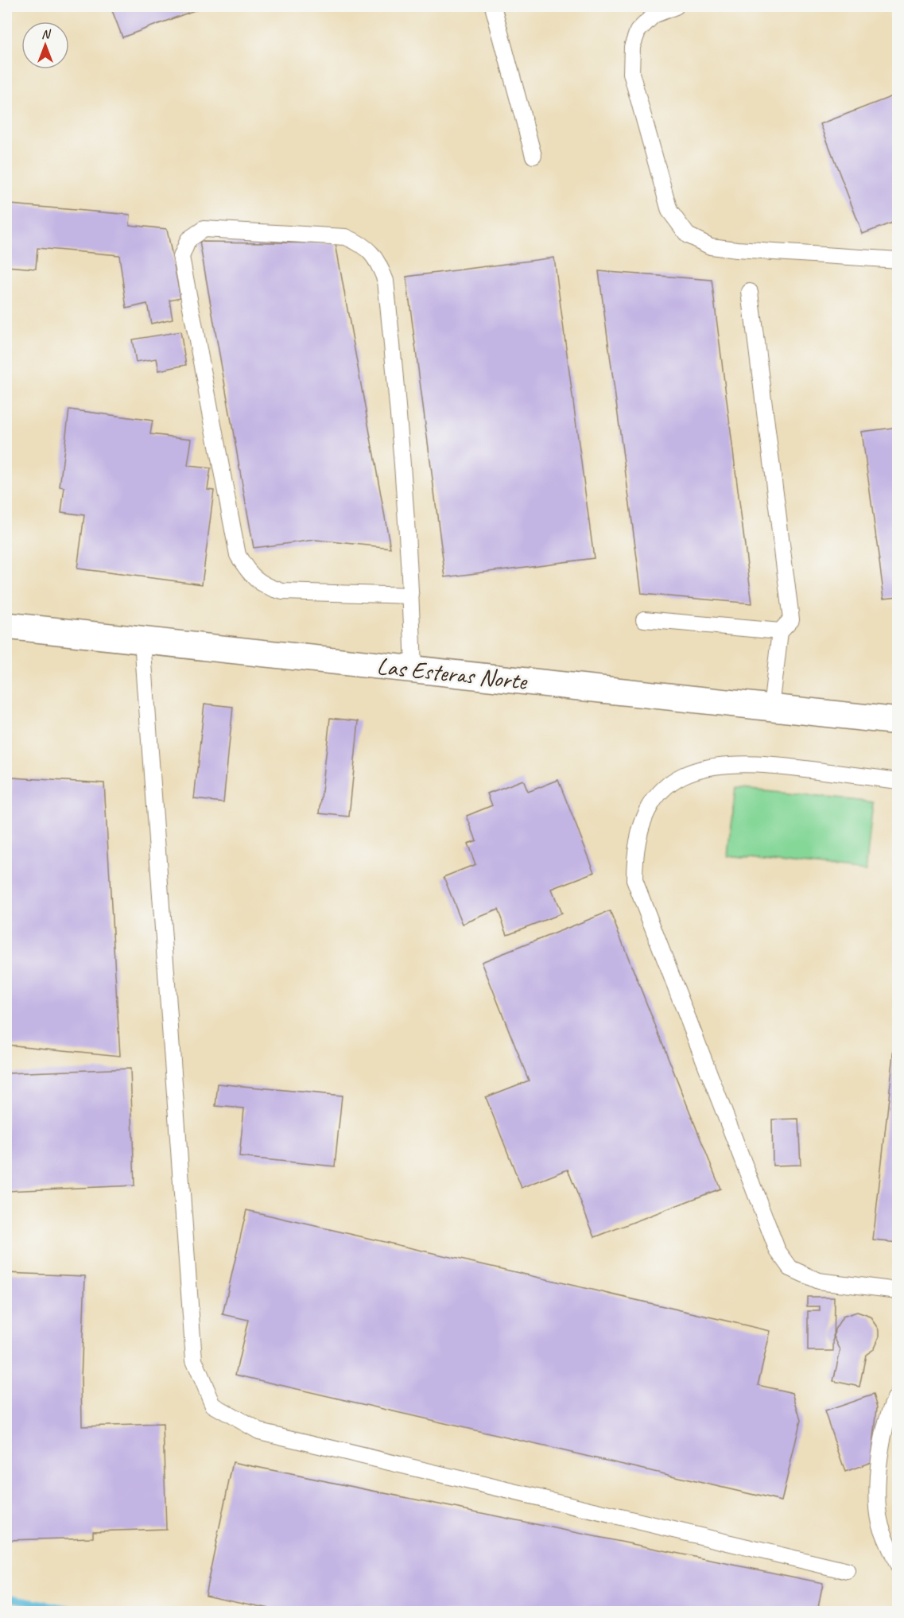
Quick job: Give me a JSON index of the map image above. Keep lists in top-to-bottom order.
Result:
{
  "streets": {
    "street": ["Las Esteras Norte"]
  },
  "north": "top"
}
